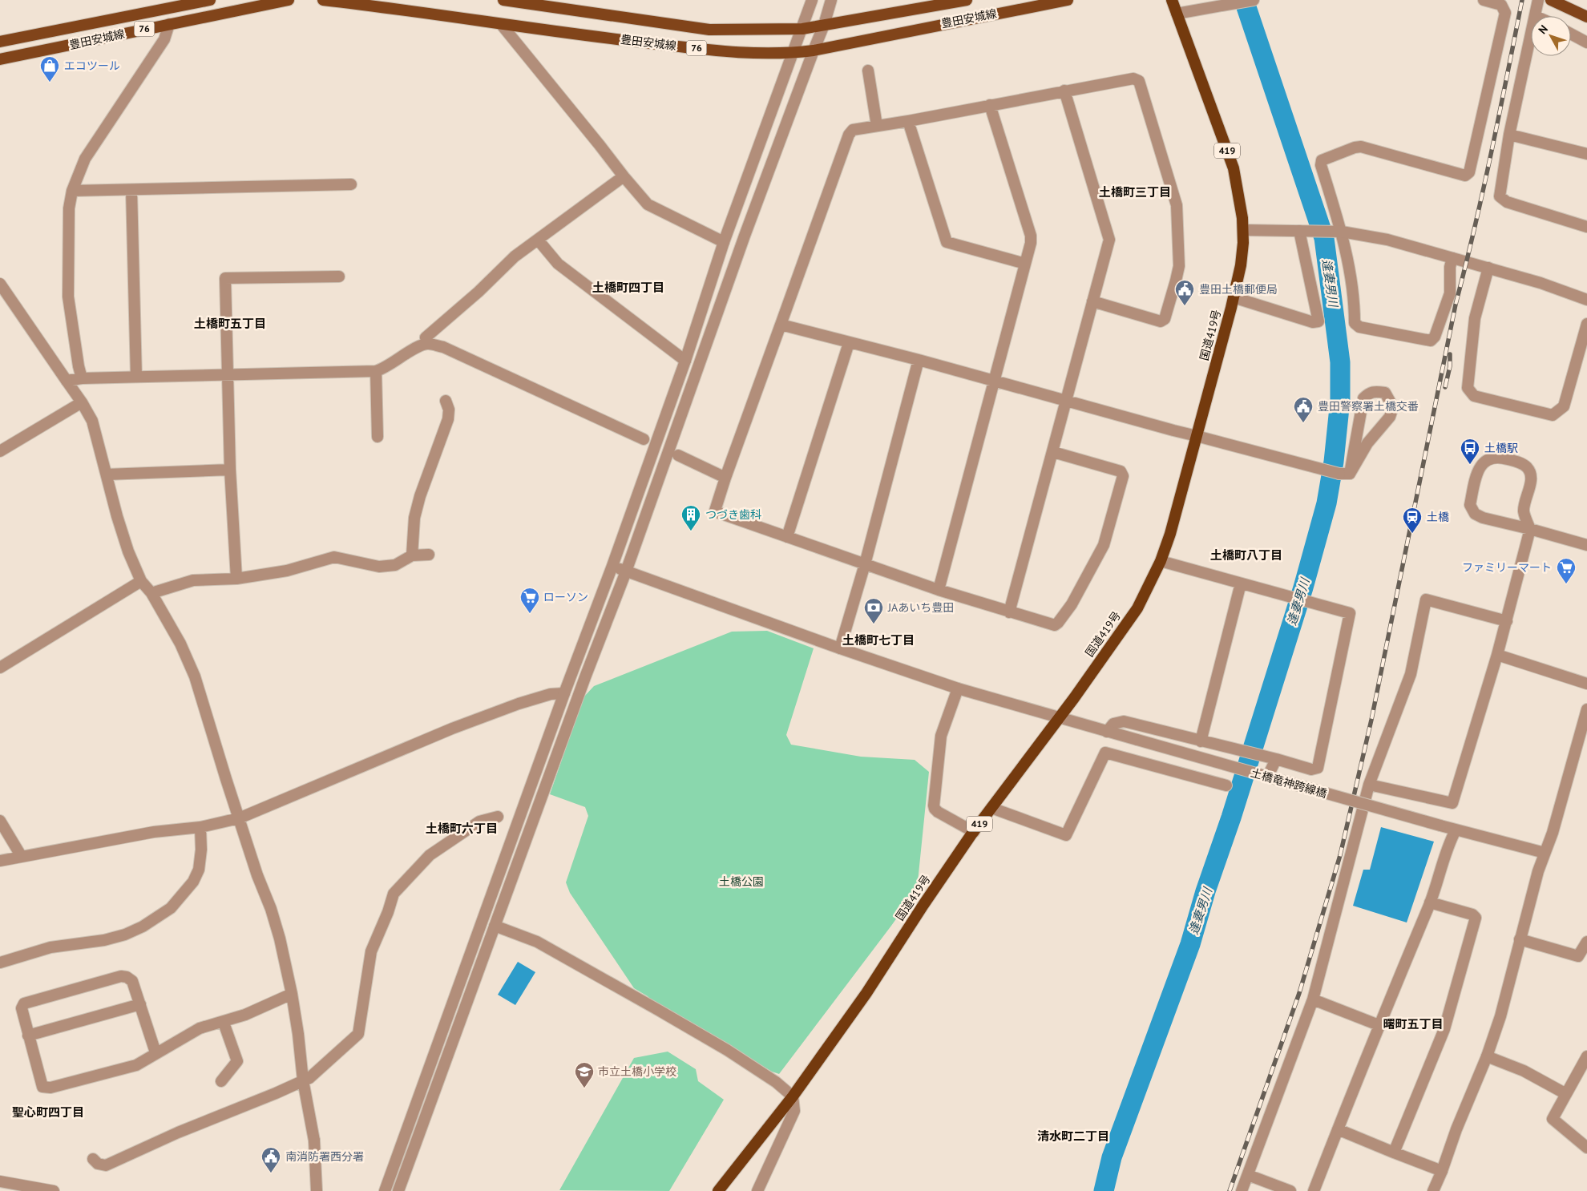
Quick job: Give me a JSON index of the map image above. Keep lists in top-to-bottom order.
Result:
{
  "streets": {
    "highway": ["419", "国道419号"],
    "main road": ["豊田安城線", "76"],
    "street": ["土橋竜神跨線橋"]
  },
  "crossings": [
    ["国道419号", "土橋竜神跨線橋"]
  ],
  "districts": [
    "土橋町三丁目",
    "土橋町四丁目",
    "土橋町五丁目",
    "土橋町八丁目",
    "土橋町七丁目",
    "土橋町六丁目",
    "曙町五丁目",
    "聖心町四丁目",
    "清水町二丁目"
  ],
  "water": ["逢妻男川"],
  "parks": ["土橋公園"],
  "places": {
    "shop": ["エコツール"],
    "public building": ["豊田土橋郵便局", "豊田警察署土橋交番", "南消防署西分署"],
    "bus stop": ["土橋駅"],
    "building": ["つづき歯科"],
    "station": ["土橋"],
    "supermarket": ["ファミリーマート", "ローソン"],
    "bank": ["JAあいち豊田"],
    "school or university": ["市立土橋小学校"]
  },
  "north": "top left"
}
